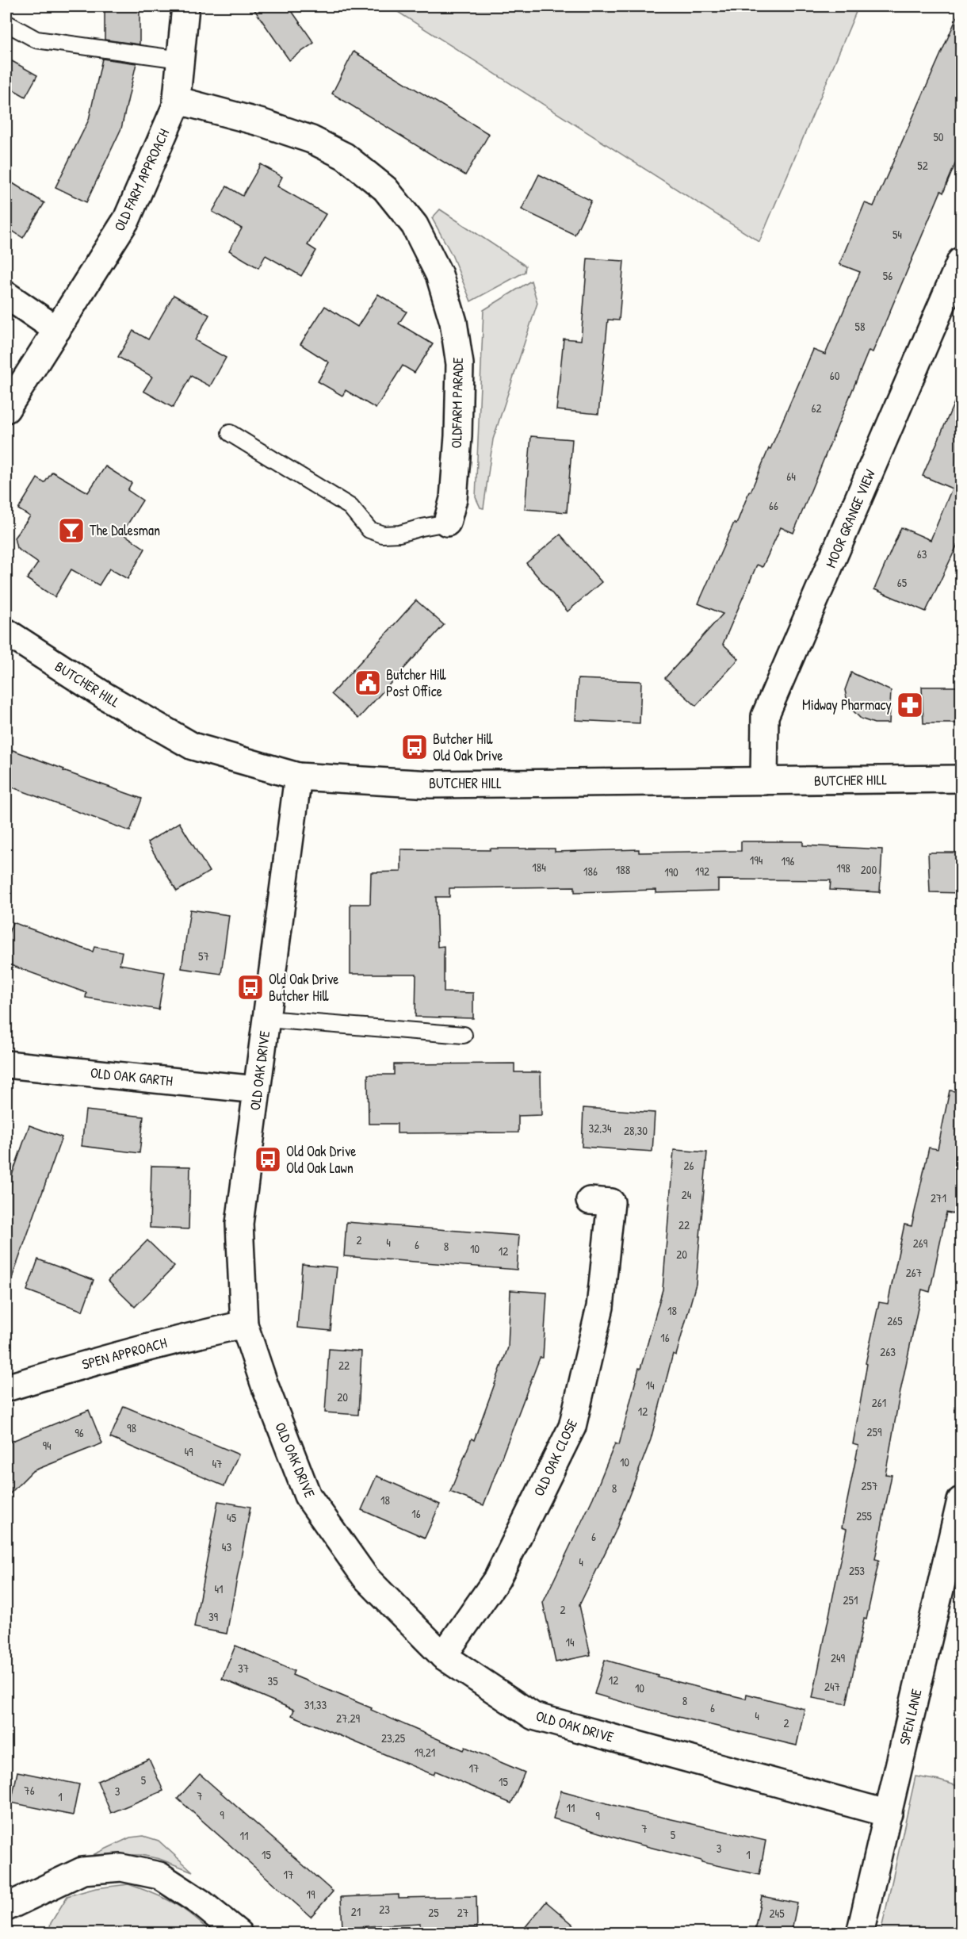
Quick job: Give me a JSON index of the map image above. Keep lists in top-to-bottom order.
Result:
{
  "streets": {
    "street": [
      "OLD FARM APPROACH",
      "OLDFARM PARADE",
      "MOOR GRANGE VIEW",
      "BUTCHER HILL",
      "OLD OAK DRIVE",
      "OLD OAK GARTH",
      "SPEN APPROACH",
      "OLD OAK CLOSE",
      "SPEN LANE"
    ]
  },
  "crossings": [
    ["OLD FARM APPROACH", "OLDFARM PARADE"],
    ["MOOR GRANGE VIEW", "BUTCHER HILL"],
    ["BUTCHER HILL", "OLD OAK DRIVE"],
    ["OLD OAK DRIVE", "OLD OAK GARTH"],
    ["OLD OAK DRIVE", "SPEN APPROACH"],
    ["OLD OAK DRIVE", "OLD OAK CLOSE"],
    ["OLD OAK DRIVE", "SPEN LANE"]
  ],
  "places": {
    "bar": ["The Dalesman"],
    "public building": ["Butcher Hill Post Office"],
    "pharmacy": ["Midway Pharmacy"],
    "bus stop": ["Butcher Hill Old Oak Drive", "Old Oak Drive Butcher Hill", "Old Oak Drive Old Oak Lawn"]
  },
  "house_numbers": [
    "50",
    "52",
    "54",
    "56",
    "58",
    "60",
    "62",
    "64",
    "66",
    "63",
    "65",
    "194",
    "196",
    "184",
    "198",
    "188",
    "200",
    "186",
    "192",
    "190",
    "57",
    "32,34",
    "28,30",
    "26",
    "24",
    "271",
    "22",
    "2",
    "4",
    "269",
    "6",
    "8",
    "10",
    "12",
    "20",
    "267",
    "18",
    "265",
    "16",
    "263",
    "22",
    "14",
    "20",
    "261",
    "12",
    "98",
    "259",
    "96",
    "94",
    "49",
    "10",
    "47",
    "257",
    "8",
    "18",
    "16",
    "255",
    "45",
    "6",
    "43",
    "4",
    "253",
    "41",
    "251",
    "2",
    "39",
    "14",
    "249",
    "37",
    "12",
    "35",
    "247",
    "10",
    "8",
    "31,33",
    "6",
    "4",
    "27,29",
    "2",
    "23,25",
    "19,21",
    "17",
    "5",
    "15",
    "76",
    "3",
    "7",
    "1",
    "11",
    "9",
    "9",
    "7",
    "5",
    "11",
    "3",
    "15",
    "1",
    "17",
    "19",
    "23",
    "21",
    "25",
    "27",
    "245"
  ]
}
